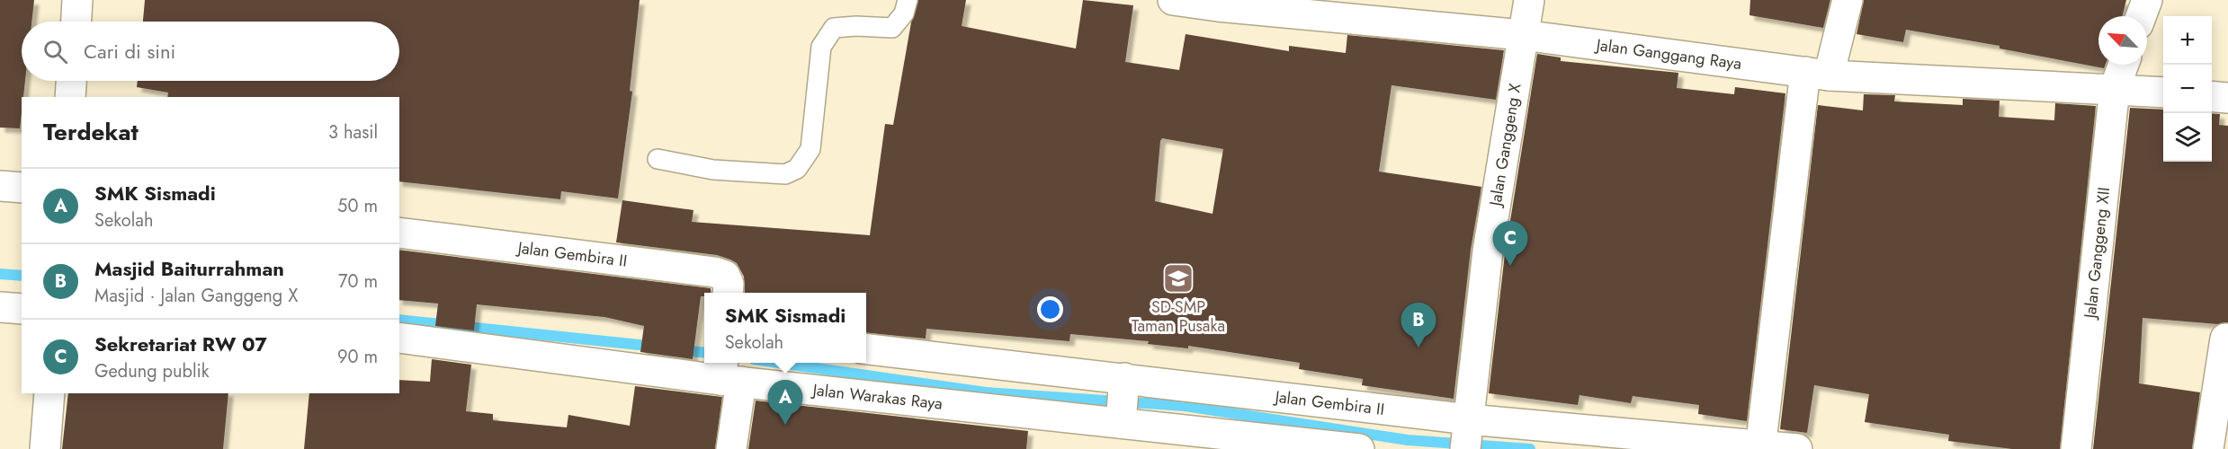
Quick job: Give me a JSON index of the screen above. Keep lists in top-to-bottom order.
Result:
{
  "streets": {
    "street": [
      "Jalan Ganggang Raya",
      "Jalan Ganggeng X",
      "Jalan Ganggeng XII",
      "Jalan Gembira II",
      "Jalan Warakas Raya"
    ]
  },
  "crossings": [
    ["Jalan Ganggang Raya", "Jalan Ganggeng X"],
    ["Jalan Ganggang Raya", "Jalan Ganggeng XII"],
    ["Jalan Ganggeng X", "Jalan Gembira II"],
    ["Jalan Gembira II", "Jalan Warakas Raya"]
  ],
  "places": {
    "school or university": ["SD-SMP Taman Pusaka"]
  },
  "north": "top left",
  "page": {
    "map_buttons": ["+", "−"],
    "search": "Cari di sini",
    "heading": ["Terdekat", "3 hasil"],
    "list": [
      {
        "mark": "A",
        "name": "SMK Sismadi",
        "note": "Sekolah",
        "value": "50 m"
      },
      {
        "mark": "B",
        "name": "Masjid Baiturrahman",
        "note": "Masjid · Jalan Ganggeng X",
        "value": "70 m"
      },
      {
        "mark": "C",
        "name": "Sekretariat RW 07",
        "note": "Gedung publik",
        "value": "90 m"
      }
    ],
    "pins": ["C", "B", "A"],
    "popup": ["SMK Sismadi", "Sekolah"]
  }
}
